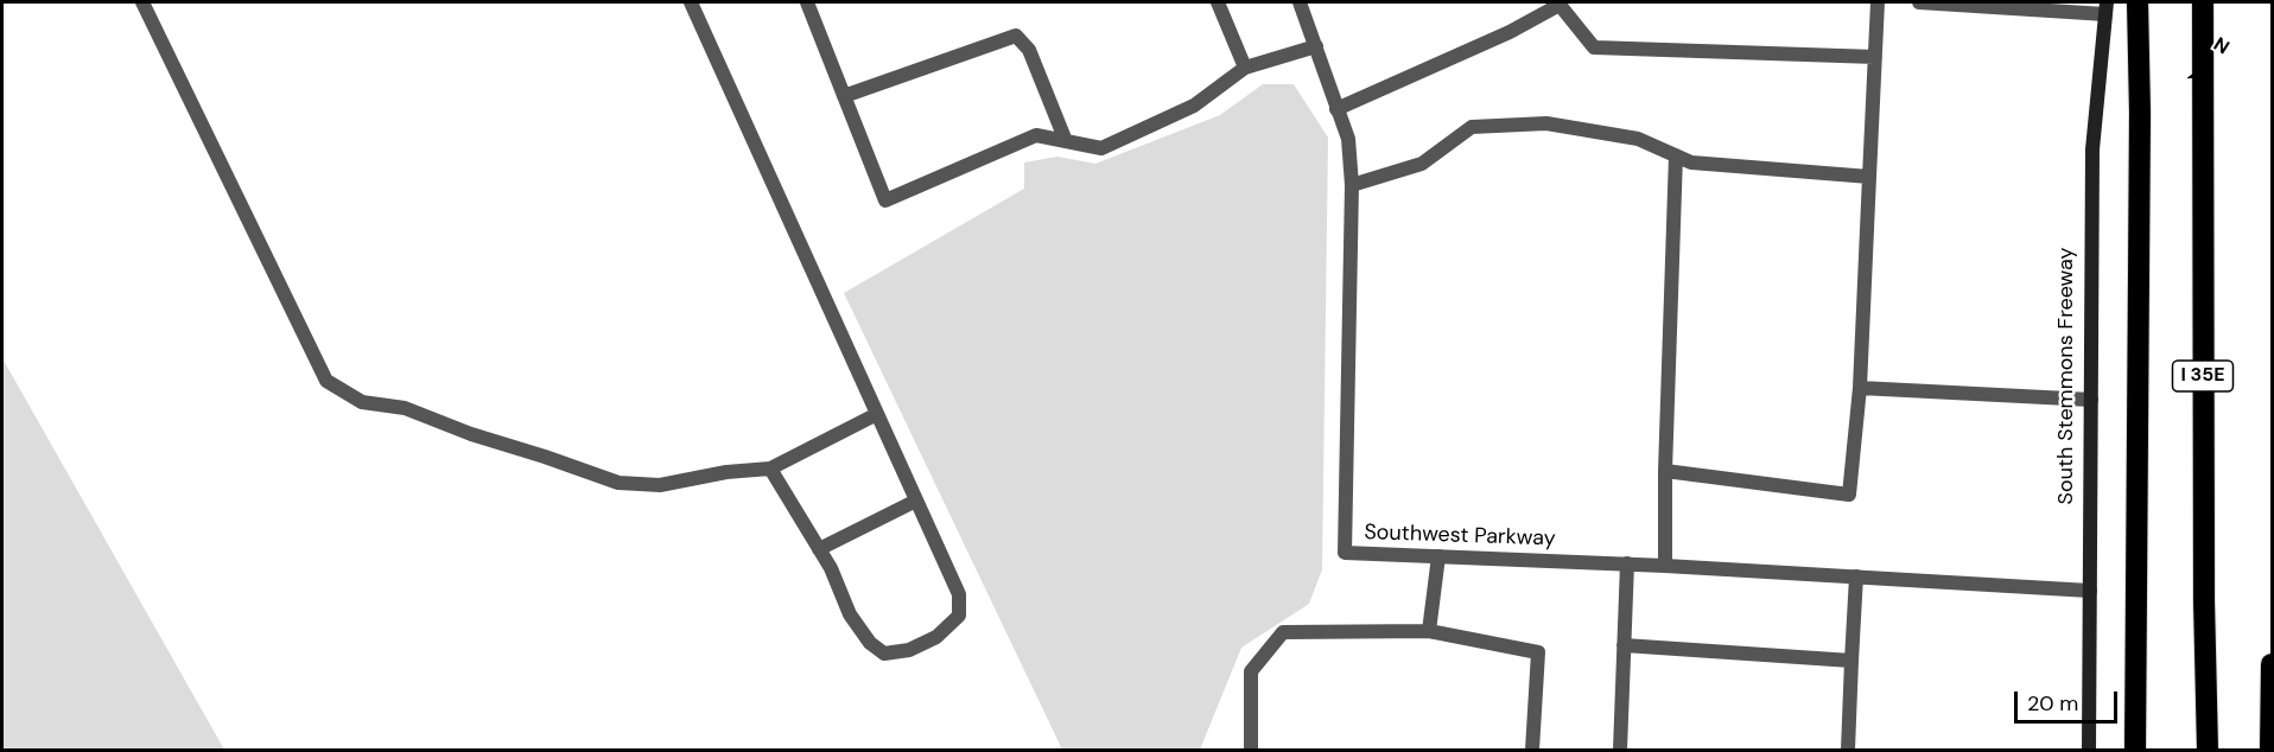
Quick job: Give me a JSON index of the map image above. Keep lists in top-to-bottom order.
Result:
{
  "streets": {
    "highway": ["I 35E"],
    "main road": ["South Stemmons Freeway"],
    "street": ["Southwest Parkway"]
  },
  "crossings": [
    ["South Stemmons Freeway", "Southwest Parkway"]
  ],
  "scale_bar": "20 m",
  "north": "top right"
}
